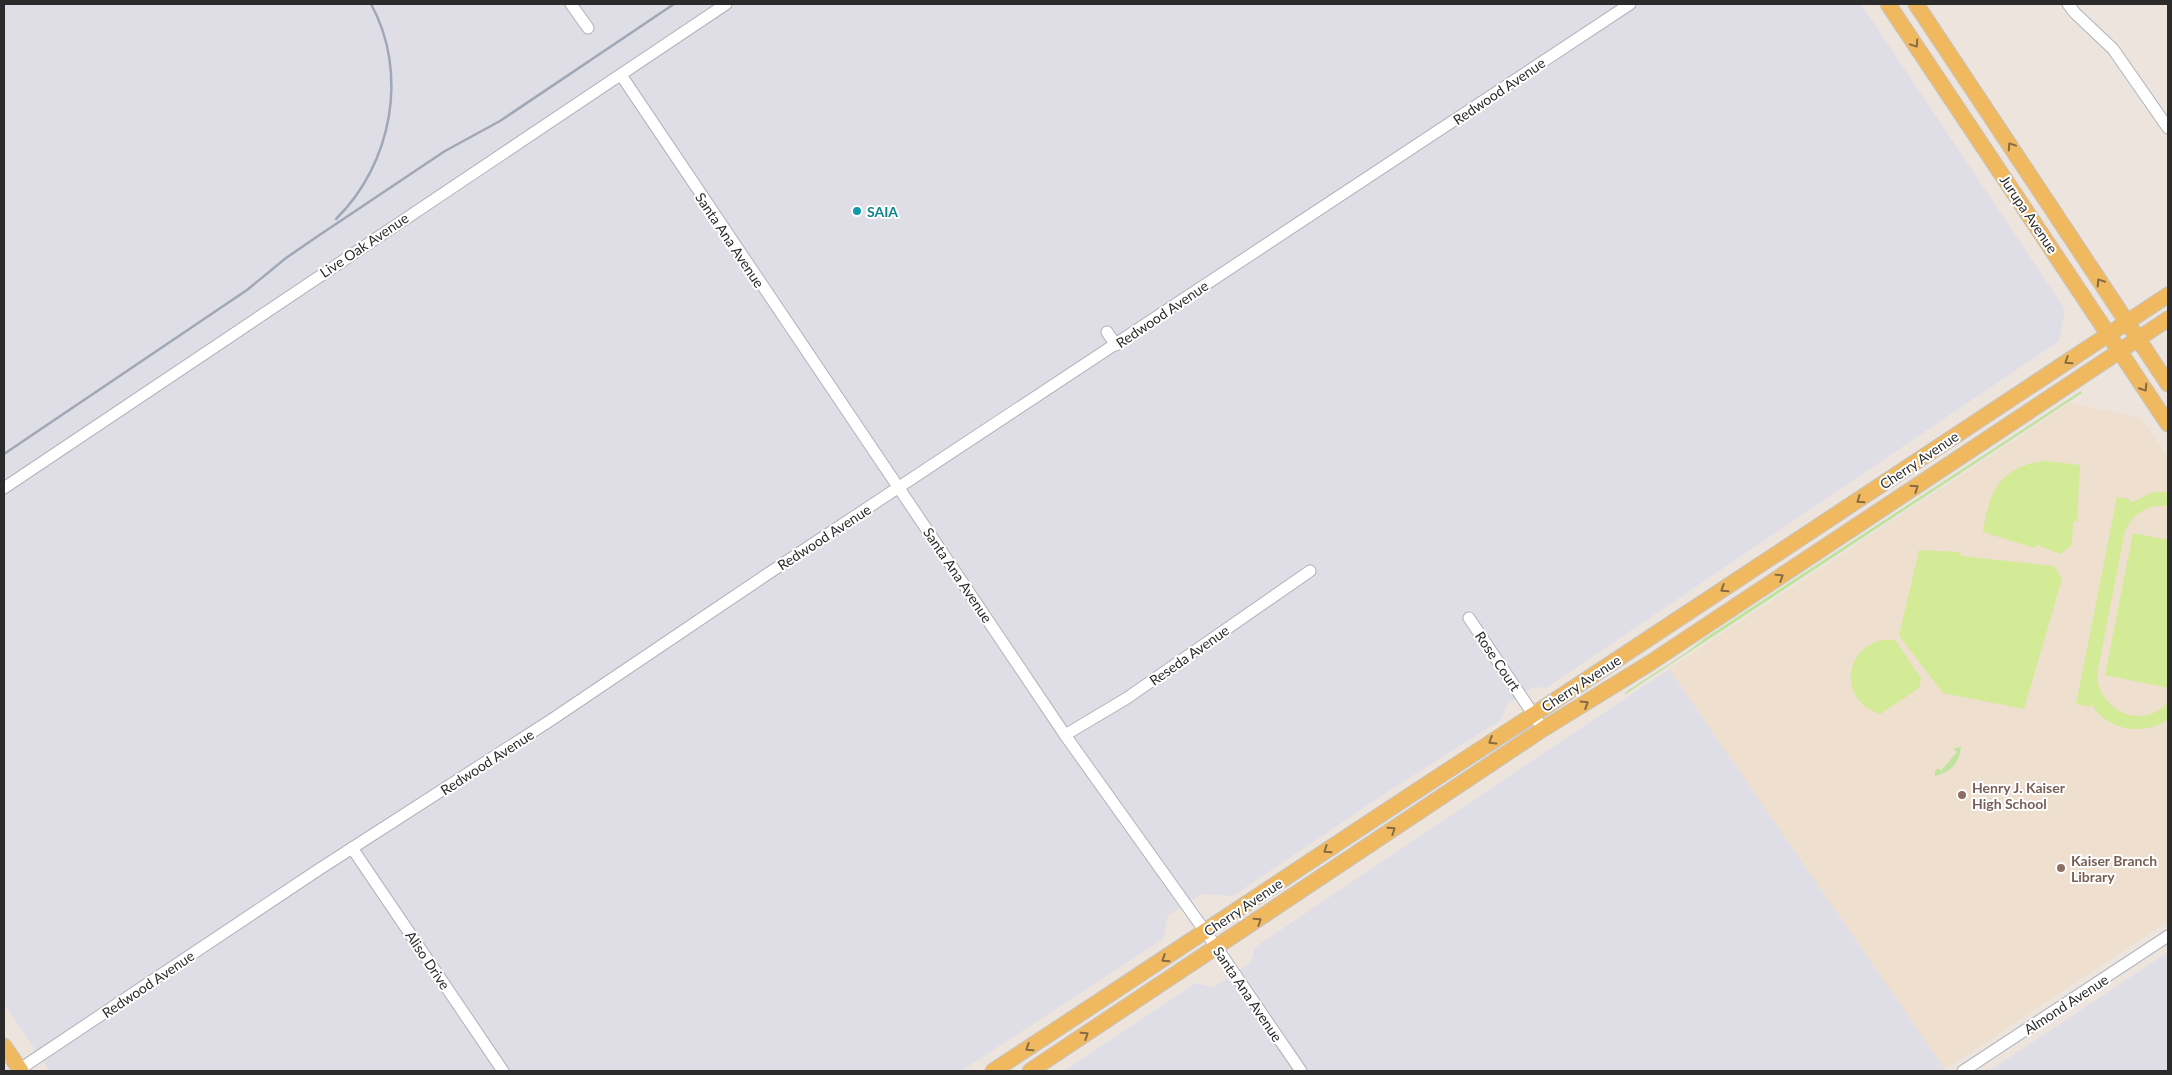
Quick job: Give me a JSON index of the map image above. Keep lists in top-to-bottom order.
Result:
{
  "streets": {
    "main road": ["Jurupa Avenue", "Cherry Avenue"],
    "street": [
      "Redwood Avenue",
      "Santa Ana Avenue",
      "Live Oak Avenue",
      "Reseda Avenue",
      "Rose Court",
      "Aliso Drive",
      "Almond Avenue"
    ]
  },
  "crossings": [
    ["Redwood Avenue", "Santa Ana Avenue"],
    ["Redwood Avenue", "Aliso Drive"],
    ["Jurupa Avenue", "Cherry Avenue"],
    ["Santa Ana Avenue", "Live Oak Avenue"],
    ["Santa Ana Avenue", "Cherry Avenue"],
    ["Santa Ana Avenue", "Reseda Avenue"],
    ["Cherry Avenue", "Rose Court"]
  ],
  "places": ["SAIA", "Henry J. Kaiser High School", "Kaiser Branch Library"]
}
